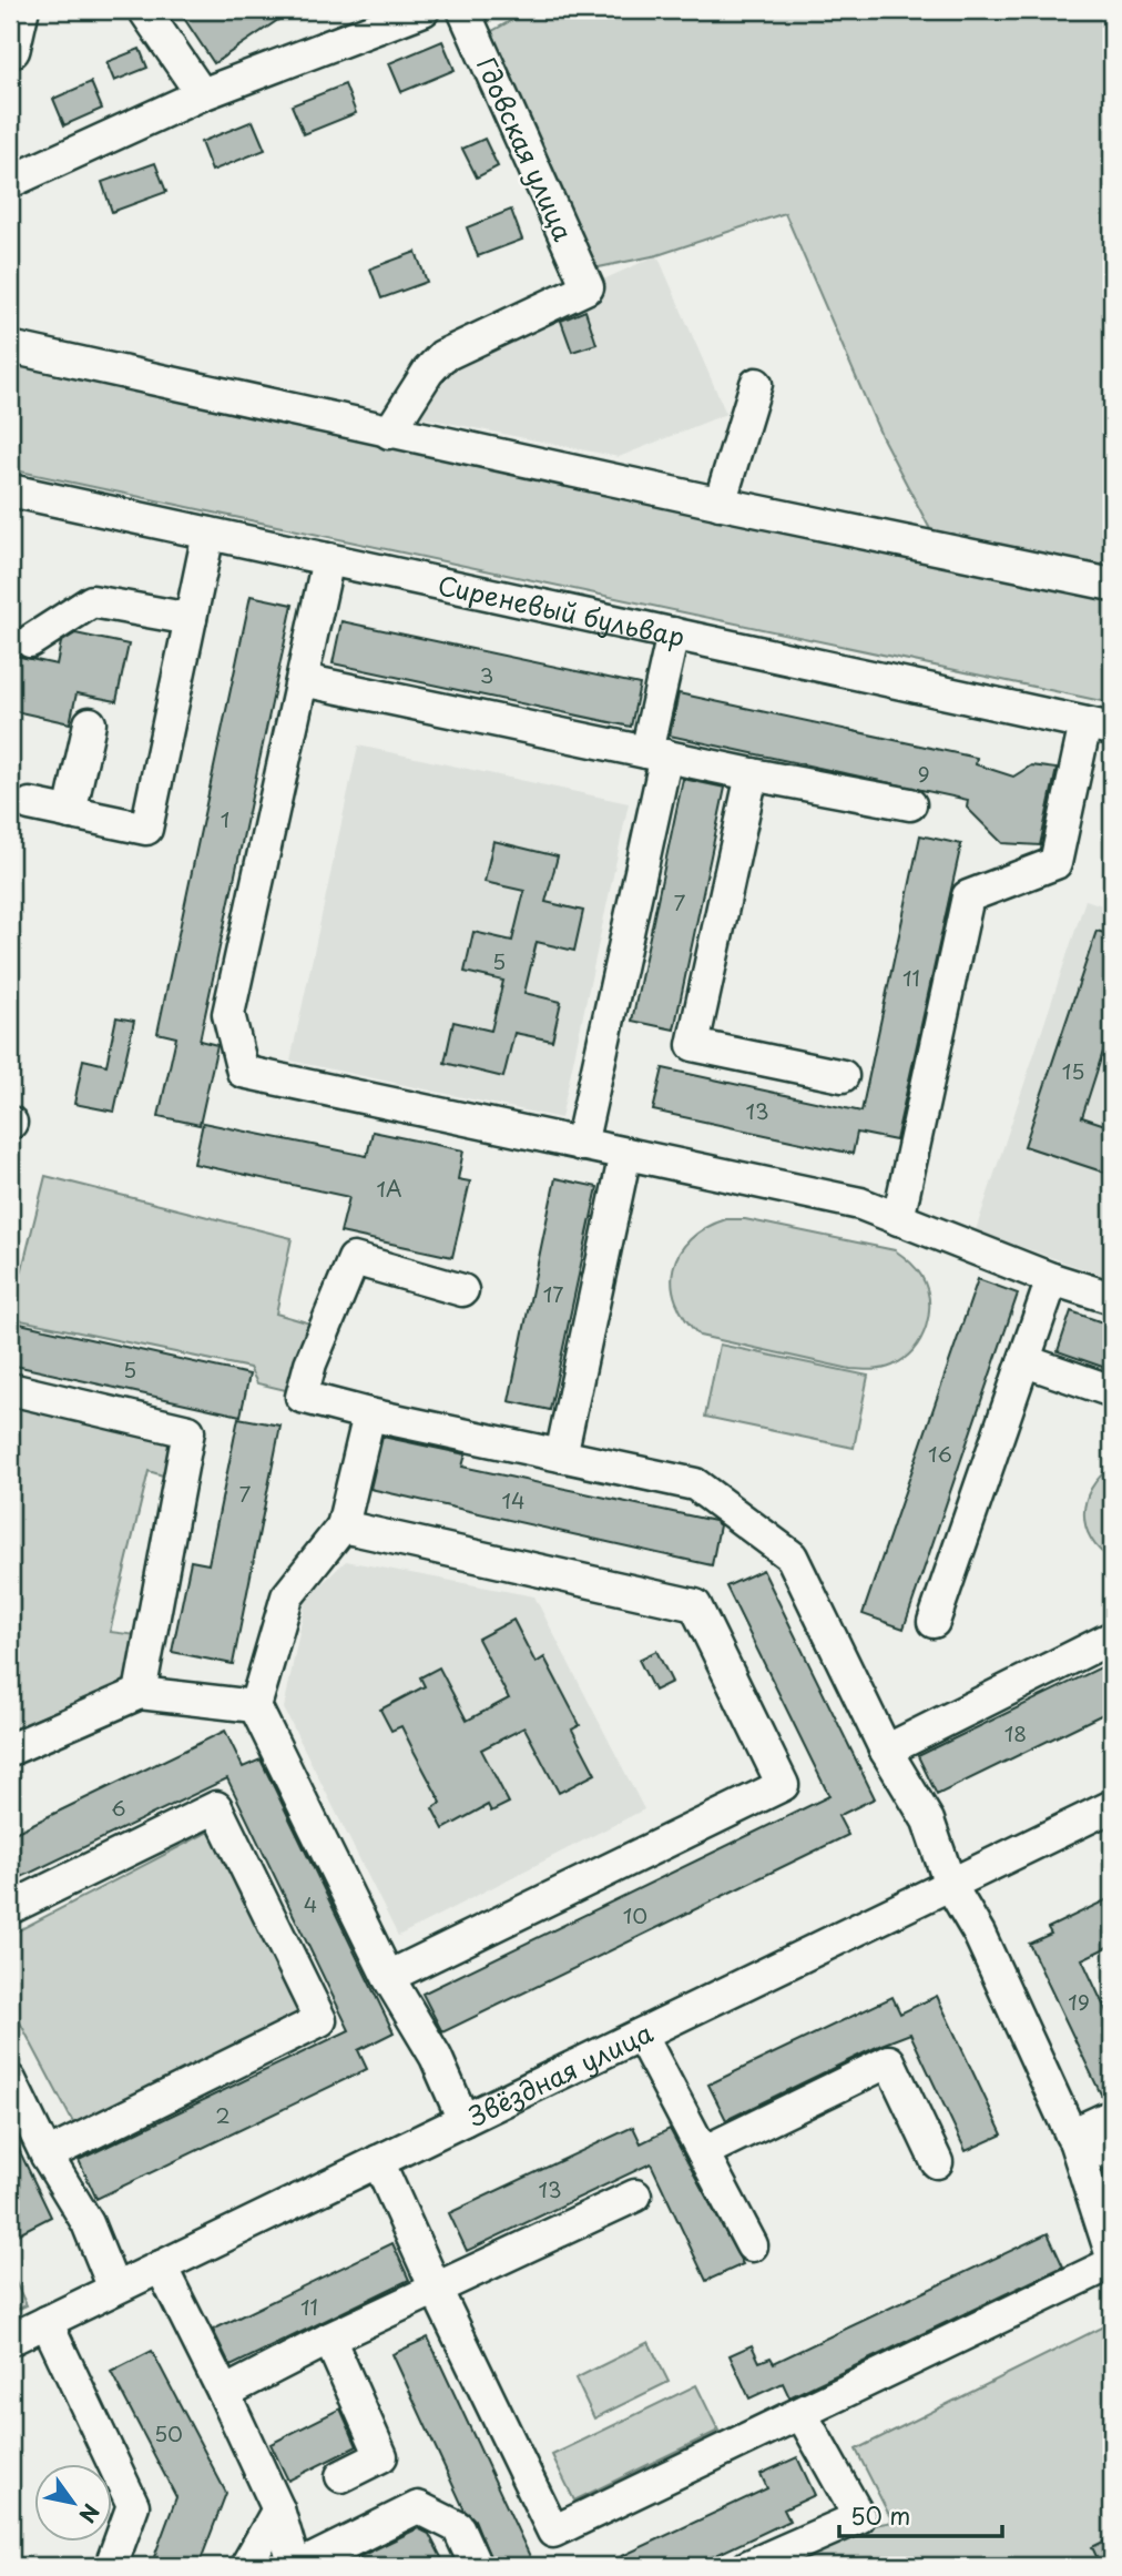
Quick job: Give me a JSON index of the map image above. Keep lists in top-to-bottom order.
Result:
{
  "streets": {
    "street": ["Гдовская улица", "Сиреневый бульвар", "Звёздная улица"]
  },
  "house_numbers": [
    "3",
    "9",
    "1",
    "7",
    "5",
    "11",
    "15",
    "13",
    "1А",
    "17",
    "5",
    "16",
    "7",
    "14",
    "18",
    "6",
    "4",
    "10",
    "19",
    "2",
    "13",
    "11",
    "50"
  ],
  "scale_bar": "50 m",
  "north": "bottom right"
}
